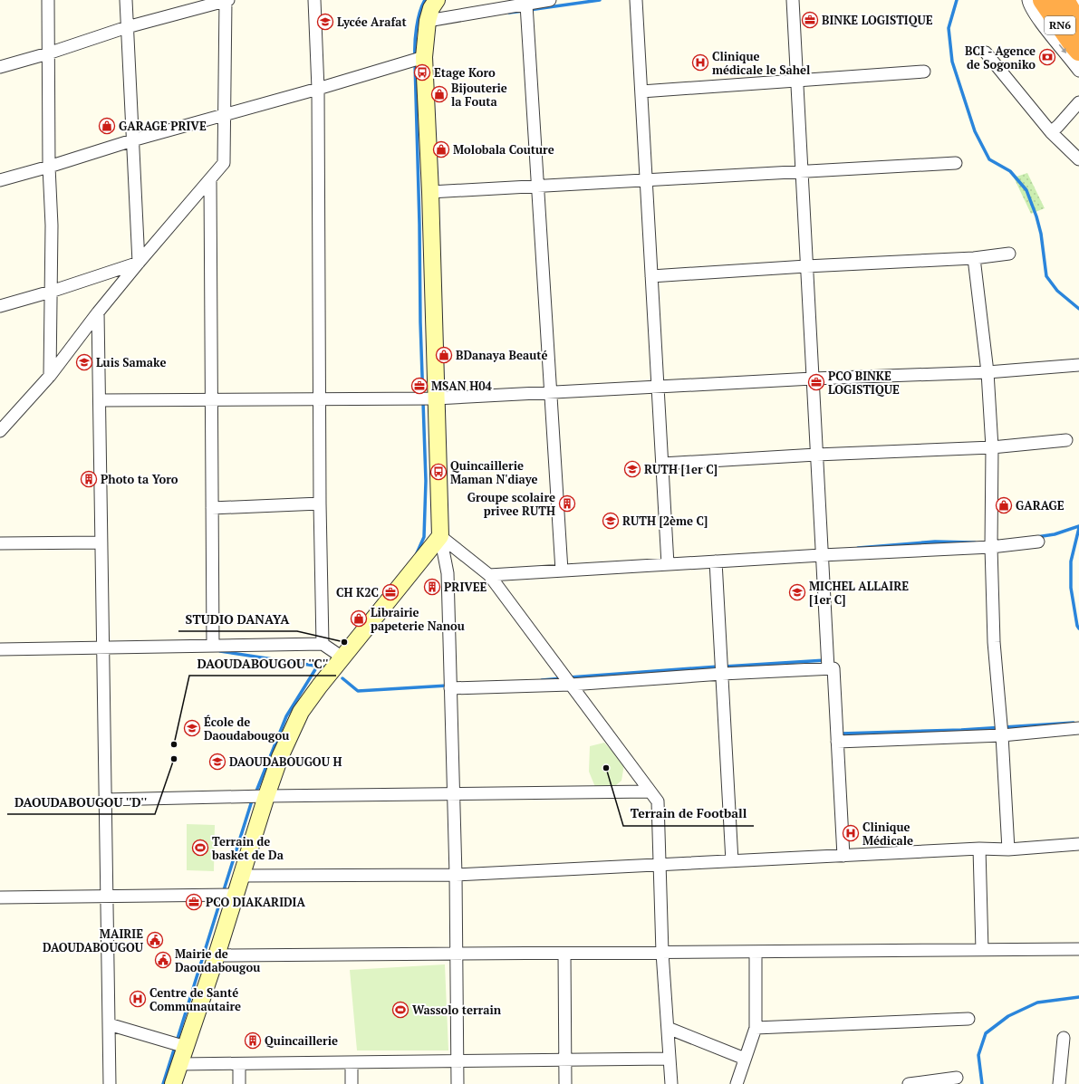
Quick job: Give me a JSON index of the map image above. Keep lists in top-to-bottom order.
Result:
{
  "streets": {
    "highway": ["RN6"]
  },
  "places": {
    "office": [
      "BINKE LOGISTIQUE",
      "PCO BINKE LOGISTIQUE",
      "MSAN H04",
      "CH K2C",
      "PCO DIAKARIDIA"
    ],
    "school or university": [
      "Lycée Arafat",
      "Luis Samake",
      "RUTH [1er C]",
      "RUTH [2ème C]",
      "MICHEL ALLAIRE [1er C]",
      "École de Daoudabougou",
      "DAOUDABOUGOU H"
    ],
    "bank": ["BCI - Agence de Sogoniko"],
    "hospital": ["Clinique médicale le Sahel", "Clinique Médicale", "Centre de Santé Communautaire"],
    "bus stop": ["Etage Koro", "Quincaillerie Maman N'diaye"],
    "shop": [
      "Bijouterie la Fouta",
      "GARAGE PRIVE",
      "Molobala Couture",
      "BDanaya Beauté",
      "GARAGE",
      "Librairie papeterie Nanou"
    ],
    "building": [
      "Photo ta Yoro",
      "Groupe scolaire privee RUTH",
      "PRIVEE",
      "Quincaillerie"
    ],
    "other": [
      "STUDIO DANAYA",
      "DAOUDABOUGOU ''C''",
      "DAOUDABOUGOU ''D''",
      "Terrain de Football"
    ],
    "sports": ["Terrain de basket de Da", "Wassolo terrain"],
    "public building": ["MAIRIE DAOUDABOUGOU", "Mairie de Daoudabougou"]
  }
}
